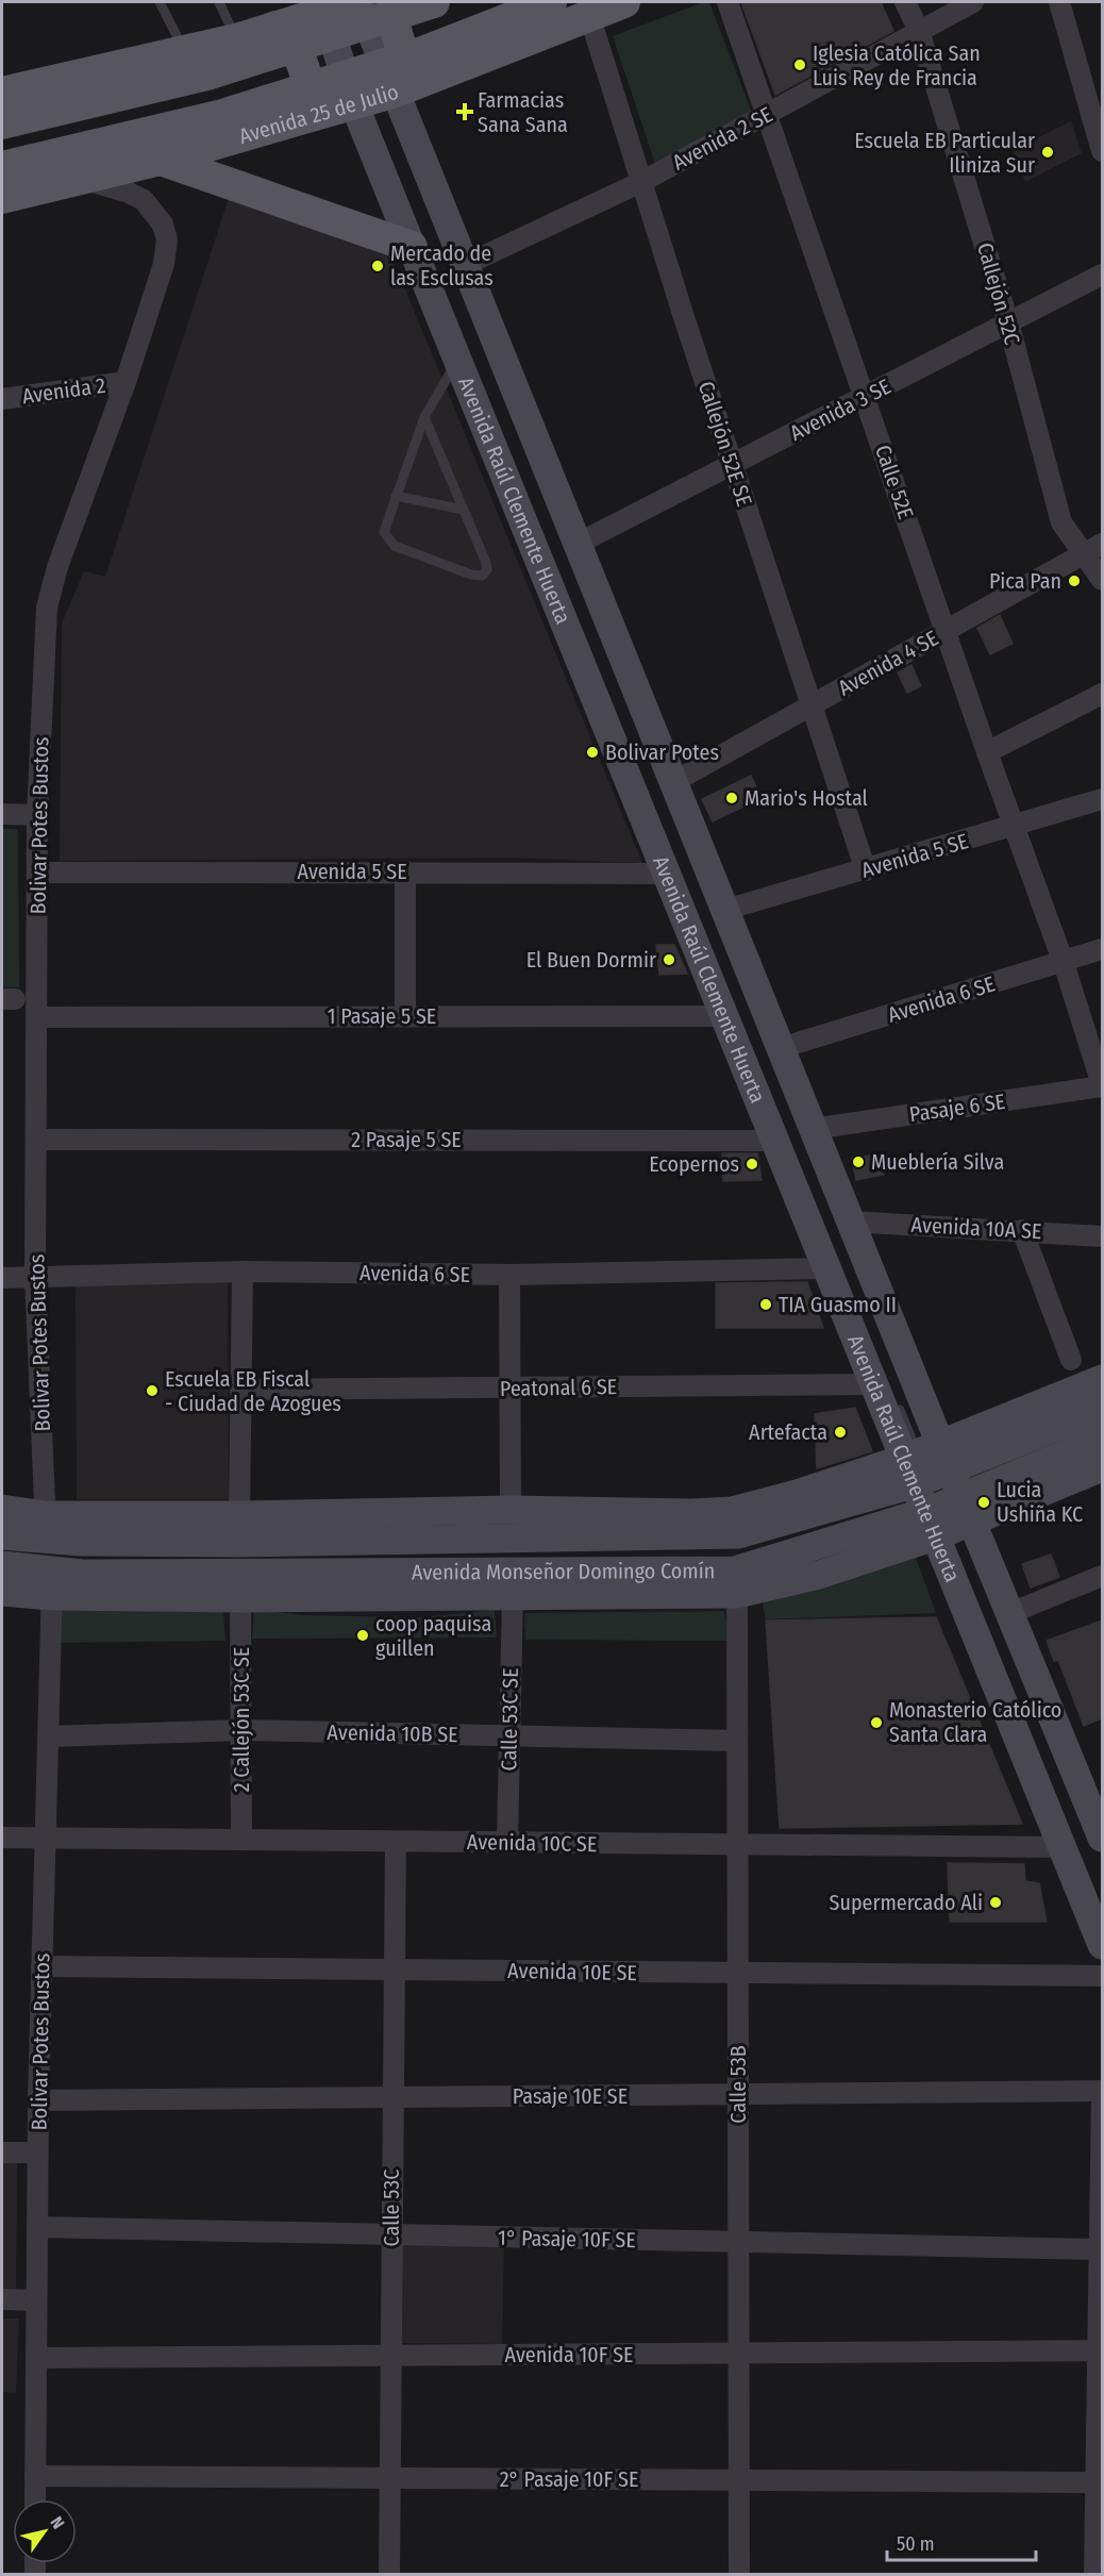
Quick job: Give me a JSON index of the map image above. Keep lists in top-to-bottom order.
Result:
{
  "streets": {
    "main road": ["Avenida 25 de Julio", "Avenida Raúl Clemente Huerta", "Avenida Monseñor Domingo Comín"],
    "street": [
      "Avenida 2 SE",
      "Callejón 52C",
      "Avenida 2",
      "Avenida 3 SE",
      "Callejón 52E SE",
      "Calle 52E",
      "Avenida 4 SE",
      "Bolivar Potes Bustos",
      "Avenida 5 SE",
      "Avenida 6 SE",
      "1 Pasaje 5 SE",
      "Pasaje 6 SE",
      "2 Pasaje 5 SE",
      "Avenida 10A SE",
      "Peatonal 6 SE",
      "2 Callejón 53C SE",
      "Calle 53C SE",
      "Avenida 10B SE",
      "Avenida 10C SE",
      "Avenida 10E SE",
      "Calle 53B",
      "Pasaje 10E SE",
      "Calle 53C",
      "1° Pasaje 10F SE",
      "Avenida 10F SE",
      "2° Pasaje 10F SE"
    ]
  },
  "crossings": [
    ["Avenida 25 de Julio", "Callejón 52E SE"],
    ["Avenida 25 de Julio", "Avenida Raúl Clemente Huerta"],
    ["Avenida 25 de Julio", "Bolivar Potes Bustos"],
    ["Avenida 2 SE", "Callejón 52C"],
    ["Avenida 2 SE", "Callejón 52E SE"],
    ["Avenida 2 SE", "Calle 52E"],
    ["Avenida 2 SE", "Avenida Raúl Clemente Huerta"],
    ["Callejón 52C", "Avenida 3 SE"],
    ["Callejón 52C", "Avenida 4 SE"],
    ["Avenida 2", "Bolivar Potes Bustos"],
    ["Avenida 3 SE", "Callejón 52E SE"],
    ["Avenida 3 SE", "Calle 52E"],
    ["Avenida 3 SE", "Avenida Raúl Clemente Huerta"],
    ["Callejón 52E SE", "Avenida 4 SE"],
    ["Callejón 52E SE", "Avenida 5 SE"],
    ["Calle 52E", "Avenida 4 SE"],
    ["Calle 52E", "Avenida 5 SE"],
    ["Calle 52E", "Avenida 6 SE"],
    ["Calle 52E", "Pasaje 6 SE"],
    ["Avenida Raúl Clemente Huerta", "Avenida 4 SE"],
    ["Avenida Raúl Clemente Huerta", "Avenida 5 SE"],
    ["Avenida Raúl Clemente Huerta", "Avenida 6 SE"],
    ["Avenida Raúl Clemente Huerta", "1 Pasaje 5 SE"],
    ["Avenida Raúl Clemente Huerta", "Pasaje 6 SE"],
    ["Avenida Raúl Clemente Huerta", "2 Pasaje 5 SE"],
    ["Avenida Raúl Clemente Huerta", "Avenida 10A SE"],
    ["Avenida Raúl Clemente Huerta", "Peatonal 6 SE"],
    ["Avenida Raúl Clemente Huerta", "Avenida Monseñor Domingo Comín"],
    ["Avenida Raúl Clemente Huerta", "Avenida 10C SE"],
    ["Bolivar Potes Bustos", "Avenida 5 SE"],
    ["Bolivar Potes Bustos", "Avenida 6 SE"],
    ["Bolivar Potes Bustos", "1 Pasaje 5 SE"],
    ["Bolivar Potes Bustos", "2 Pasaje 5 SE"],
    ["Bolivar Potes Bustos", "Avenida Monseñor Domingo Comín"],
    ["Bolivar Potes Bustos", "Avenida 10B SE"],
    ["Bolivar Potes Bustos", "Avenida 10C SE"],
    ["Bolivar Potes Bustos", "Avenida 10E SE"],
    ["Bolivar Potes Bustos", "Pasaje 10E SE"],
    ["Bolivar Potes Bustos", "1° Pasaje 10F SE"],
    ["Bolivar Potes Bustos", "Avenida 10F SE"],
    ["Bolivar Potes Bustos", "2° Pasaje 10F SE"],
    ["Avenida Monseñor Domingo Comín", "2 Callejón 53C SE"],
    ["Avenida Monseñor Domingo Comín", "Calle 53C SE"],
    ["Avenida Monseñor Domingo Comín", "Calle 53B"],
    ["2 Callejón 53C SE", "Avenida 10B SE"],
    ["2 Callejón 53C SE", "Avenida 10C SE"],
    ["Calle 53C SE", "Avenida 10B SE"],
    ["Calle 53C SE", "Avenida 10C SE"],
    ["Avenida 10B SE", "Calle 53B"],
    ["Avenida 10C SE", "Calle 53B"],
    ["Avenida 10C SE", "Calle 53C"],
    ["Avenida 10E SE", "Calle 53B"],
    ["Avenida 10E SE", "Calle 53C"],
    ["Calle 53B", "Pasaje 10E SE"],
    ["Calle 53B", "1° Pasaje 10F SE"],
    ["Calle 53B", "Avenida 10F SE"],
    ["Calle 53B", "2° Pasaje 10F SE"],
    ["Pasaje 10E SE", "Calle 53C"],
    ["Calle 53C", "1° Pasaje 10F SE"],
    ["Calle 53C", "Avenida 10F SE"],
    ["Calle 53C", "2° Pasaje 10F SE"]
  ],
  "places": {
    "other": [
      "Iglesia Católica San Luis Rey de Francia",
      "Escuela EB Particular Iliniza Sur",
      "Mercado de las Esclusas",
      "Pica Pan",
      "Bolivar Potes",
      "Mario's Hostal",
      "El Buen Dormir",
      "Mueblería Silva",
      "Ecopernos",
      "TIA Guasmo II",
      "Escuela EB Fiscal - Ciudad de Azogues",
      "Artefacta",
      "Lucia Ushiña KC",
      "coop paquisa guillen",
      "Monasterio Católico Santa Clara",
      "Supermercado Ali"
    ],
    "health": ["Farmacias Sana Sana"]
  },
  "scale_bar": "50 m",
  "north": "top right"
}
